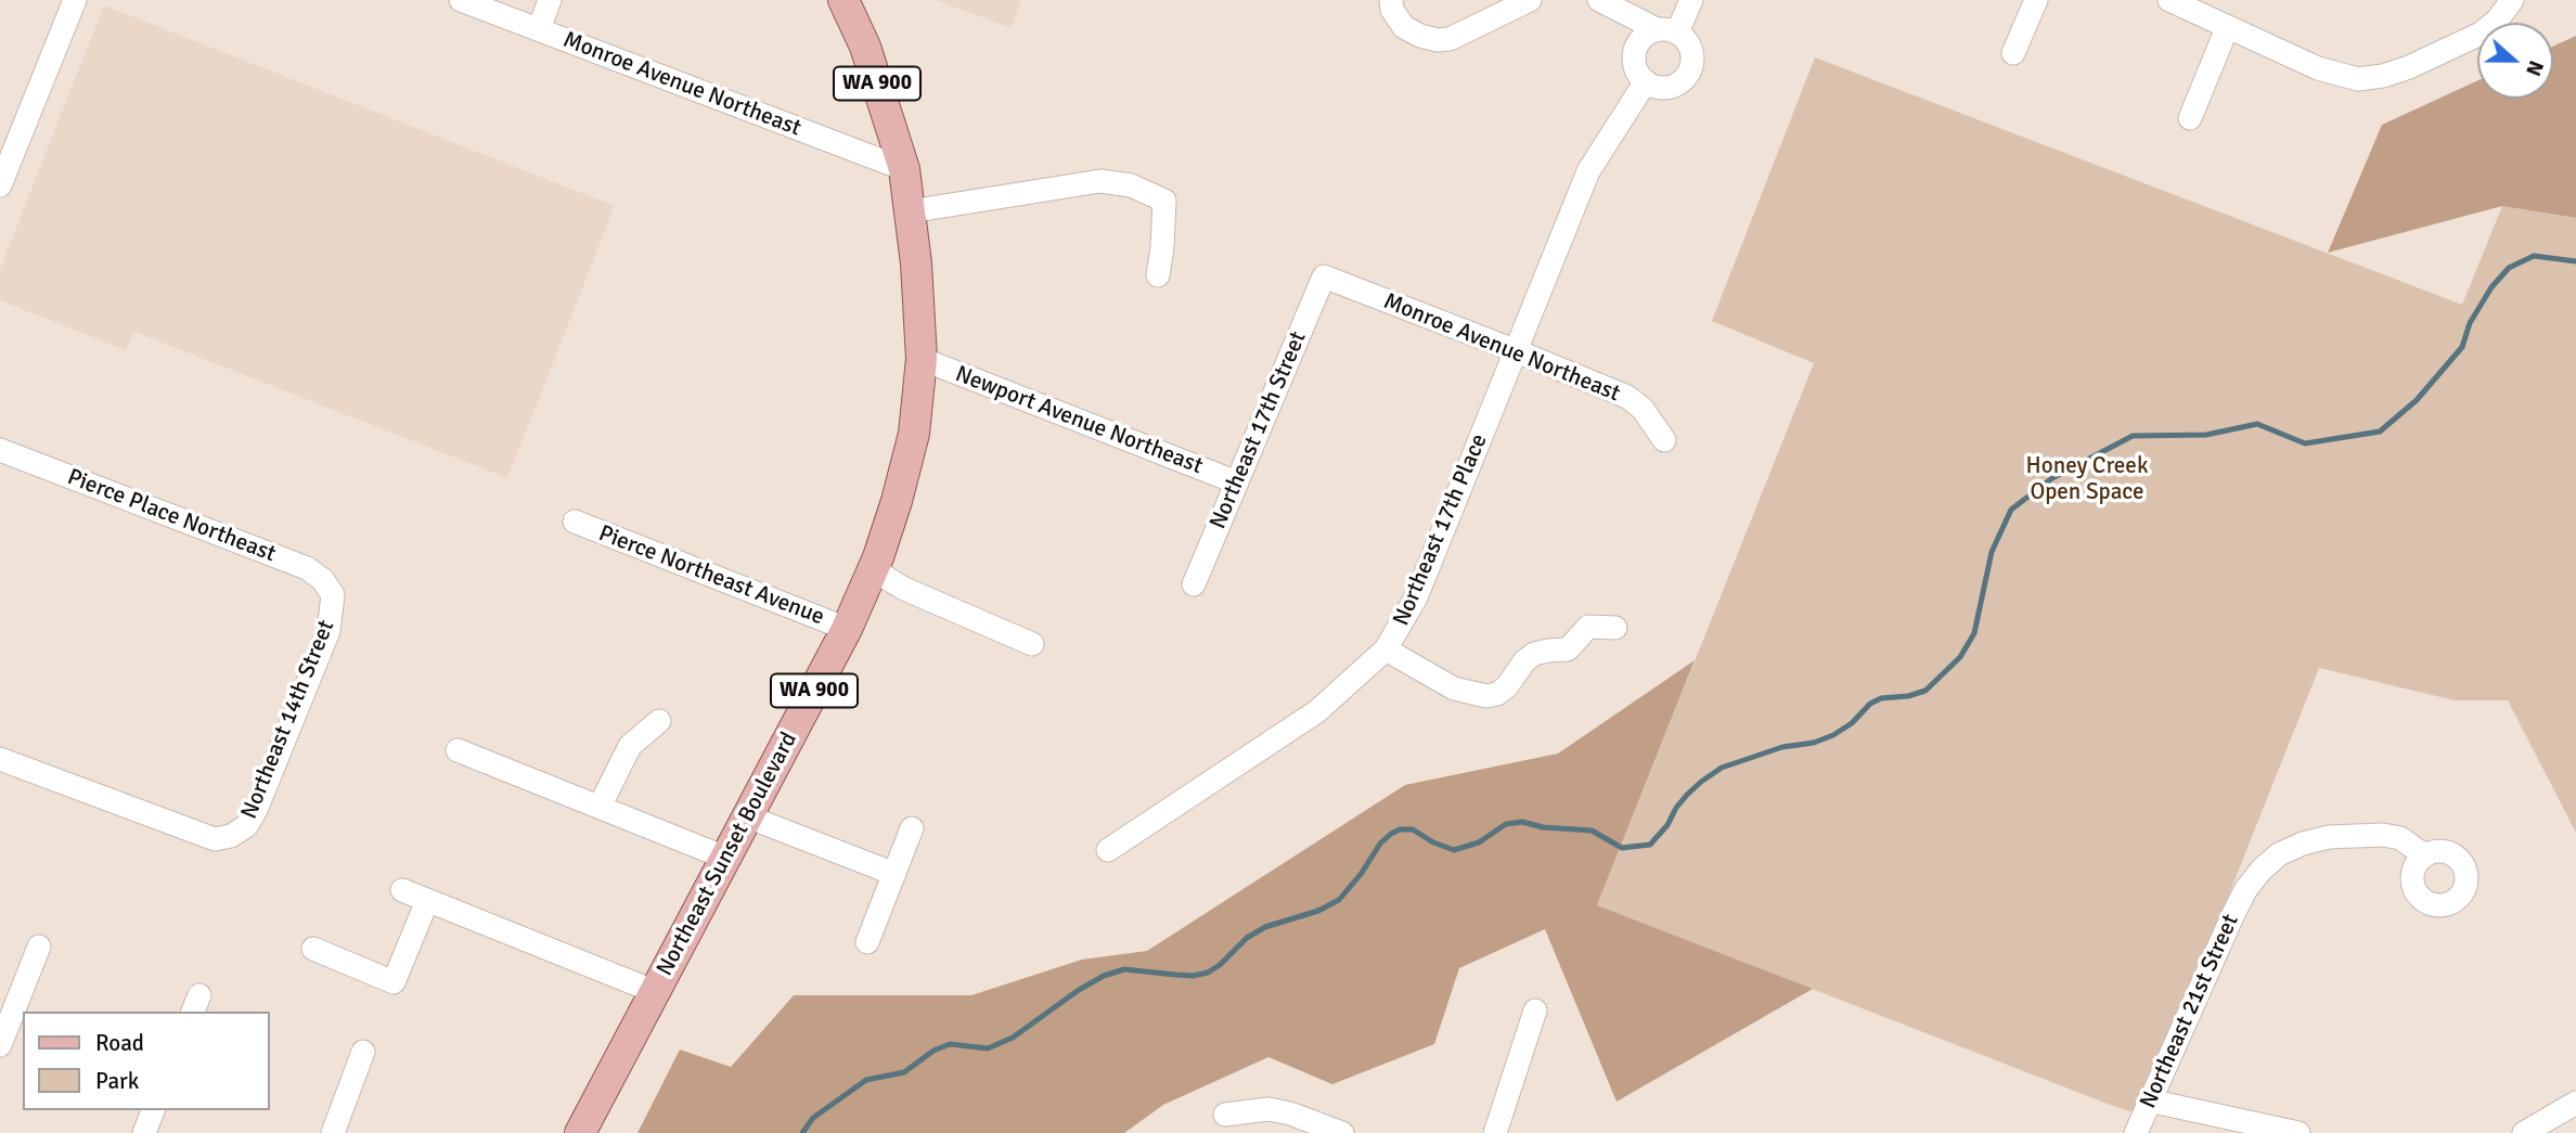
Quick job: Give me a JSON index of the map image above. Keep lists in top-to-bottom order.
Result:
{
  "streets": {
    "main road": ["WA 900", "Northeast Sunset Boulevard"],
    "street": [
      "Monroe Avenue Northeast",
      "Newport Avenue Northeast",
      "Northeast 17th Street",
      "Pierce Place Northeast",
      "Northeast 17th Place",
      "Pierce Northeast Avenue",
      "Northeast 14th Street",
      "Northeast 21st Street"
    ]
  },
  "crossings": [
    ["Monroe Avenue Northeast", "Northeast 17th Street"],
    ["Monroe Avenue Northeast", "Northeast 17th Place"],
    ["Monroe Avenue Northeast", "Northeast Sunset Boulevard"],
    ["Newport Avenue Northeast", "Northeast 17th Street"],
    ["Newport Avenue Northeast", "Northeast Sunset Boulevard"],
    ["Pierce Place Northeast", "Northeast 14th Street"],
    ["Pierce Northeast Avenue", "Northeast Sunset Boulevard"]
  ],
  "parks": ["Honey Creek Open Space"],
  "legend": ["Road", "Park"],
  "north": "right"
}
